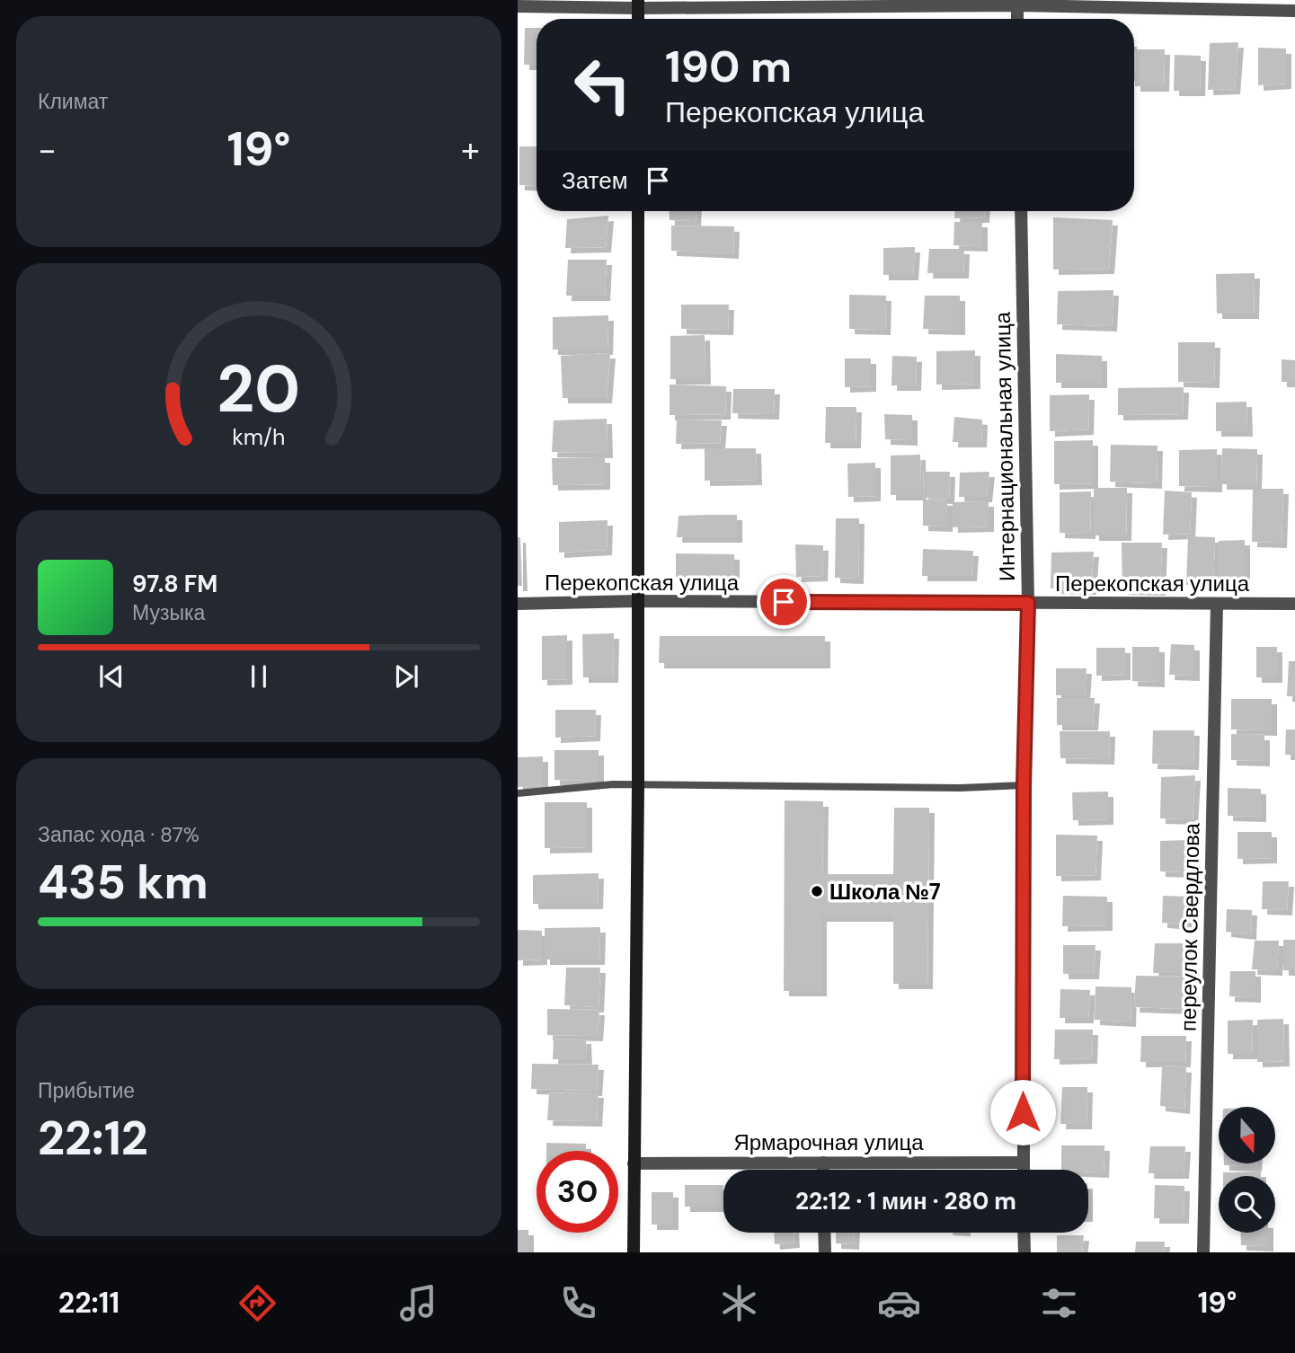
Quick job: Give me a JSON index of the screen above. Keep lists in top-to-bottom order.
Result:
{
  "streets": {
    "street": [
      "Интернациональная улица",
      "Перекопская улица",
      "переулок Свердлова",
      "Ярмарочная улица"
    ]
  },
  "crossings": [
    ["Интернациональная улица", "Перекопская улица"],
    ["Интернациональная улица", "Ярмарочная улица"],
    ["Перекопская улица", "переулок Свердлова"]
  ],
  "places": ["Школа №7"],
  "north": "bottom",
  "page": {
    "tile": [
      "Климат",
      ["Запас хода · 87%", "435 km"],
      ["Прибытие", "22:12"]
    ],
    "turn": ["190 m", "Перекопская улица"],
    "heat": ["−", "19°", "+"],
    "then": "Затем",
    "song": ["97.8 FM", "Музыка"],
    "limit": "30",
    "trip": "22:12 · 1 мин · 280 m",
    "tabs": ["22:11", "19°"],
    "gauge": ["20", "km/h"]
  }
}
